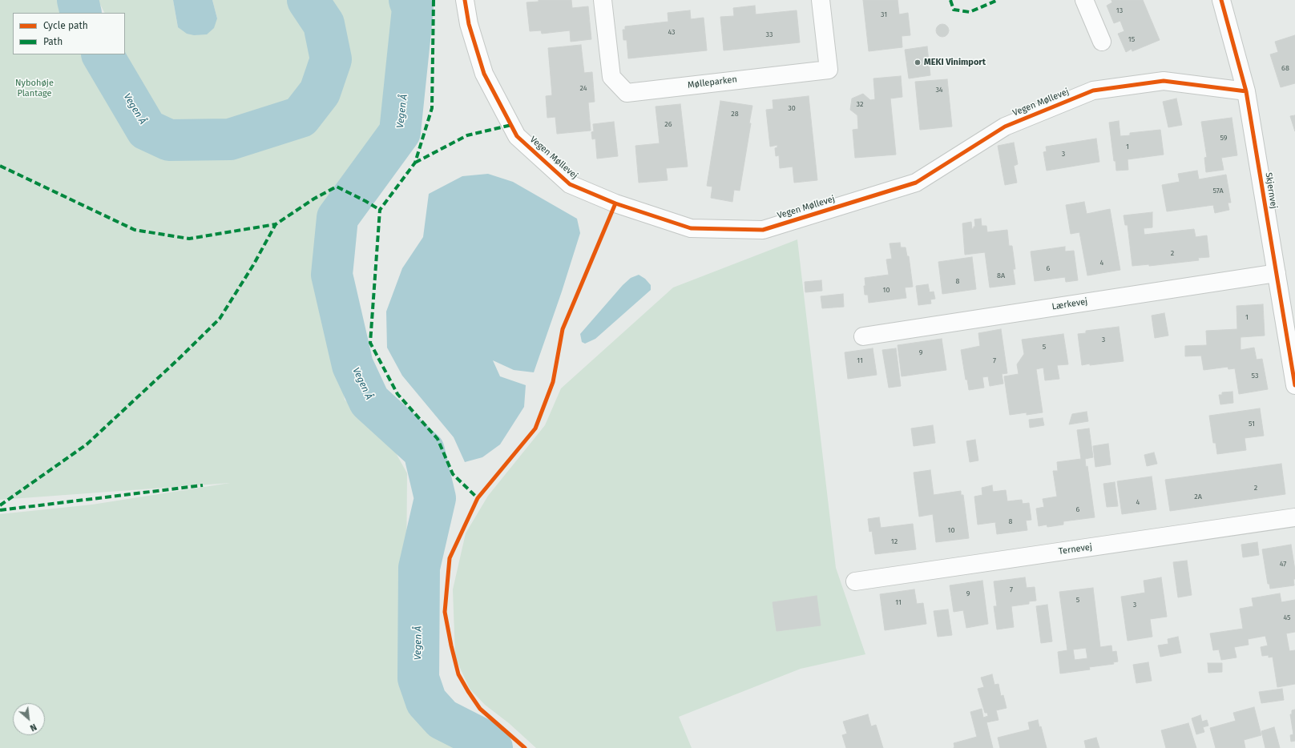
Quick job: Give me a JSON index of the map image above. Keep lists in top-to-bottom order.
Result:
{
  "streets": {
    "street": [
      "Mølleparken",
      "Vegen Møllevej",
      "Skjernvej",
      "Lærkevej",
      "Ternevej"
    ]
  },
  "crossings": [
    ["Vegen Møllevej", "Skjernvej"],
    ["Skjernvej", "Lærkevej"]
  ],
  "water": ["Vegen Å"],
  "parks": ["Nybohøje Plantage"],
  "places": ["MEKI Vinimport"],
  "house_numbers": [
    "13",
    "31",
    "43",
    "33",
    "15",
    "68",
    "24",
    "34",
    "32",
    "30",
    "28",
    "26",
    "59",
    "1",
    "3",
    "57A",
    "2",
    "4",
    "6",
    "8A",
    "8",
    "10",
    "1",
    "3",
    "5",
    "9",
    "11",
    "7",
    "53",
    "51",
    "2",
    "2A",
    "4",
    "6",
    "8",
    "10",
    "12",
    "47",
    "7",
    "9",
    "5",
    "11",
    "3",
    "45"
  ],
  "legend": ["Cycle path", "Path"],
  "north": "bottom right"
}
